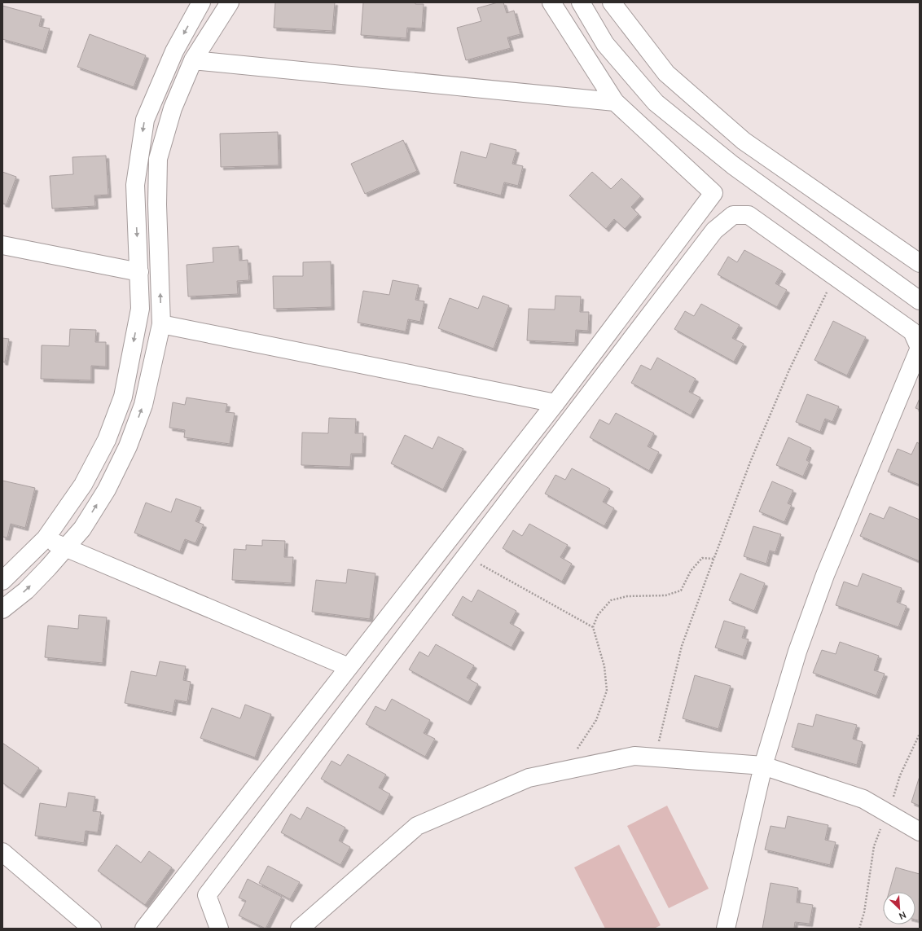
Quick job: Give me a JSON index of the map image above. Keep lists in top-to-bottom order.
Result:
{
  "north": "bottom right"
}
